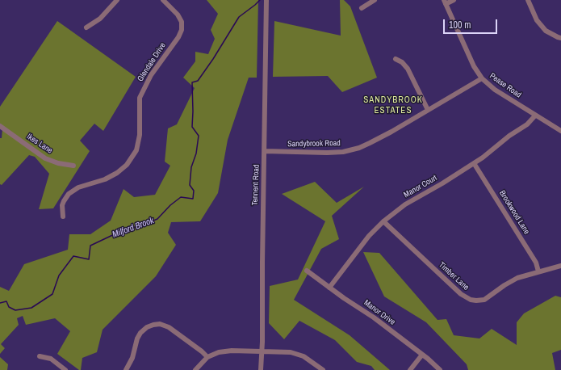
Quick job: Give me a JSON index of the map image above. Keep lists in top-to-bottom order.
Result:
{
  "streets": {
    "street": [
      "Glendale Drive",
      "Pease Road",
      "Ikes Lane",
      "Sandybrook Road",
      "Tennent Road",
      "Manor Court",
      "Brookwood Lane",
      "Timber Lane",
      "Manor Drive"
    ]
  },
  "crossings": [
    ["Pease Road", "Sandybrook Road"],
    ["Pease Road", "Manor Court"],
    ["Sandybrook Road", "Tennent Road"],
    ["Manor Court", "Brookwood Lane"],
    ["Manor Court", "Timber Lane"],
    ["Manor Court", "Manor Drive"],
    ["Brookwood Lane", "Timber Lane"]
  ],
  "districts": ["SANDYBROOK ESTATES"],
  "water": ["Milford Brook"],
  "scale_bar": "100 m"
}
